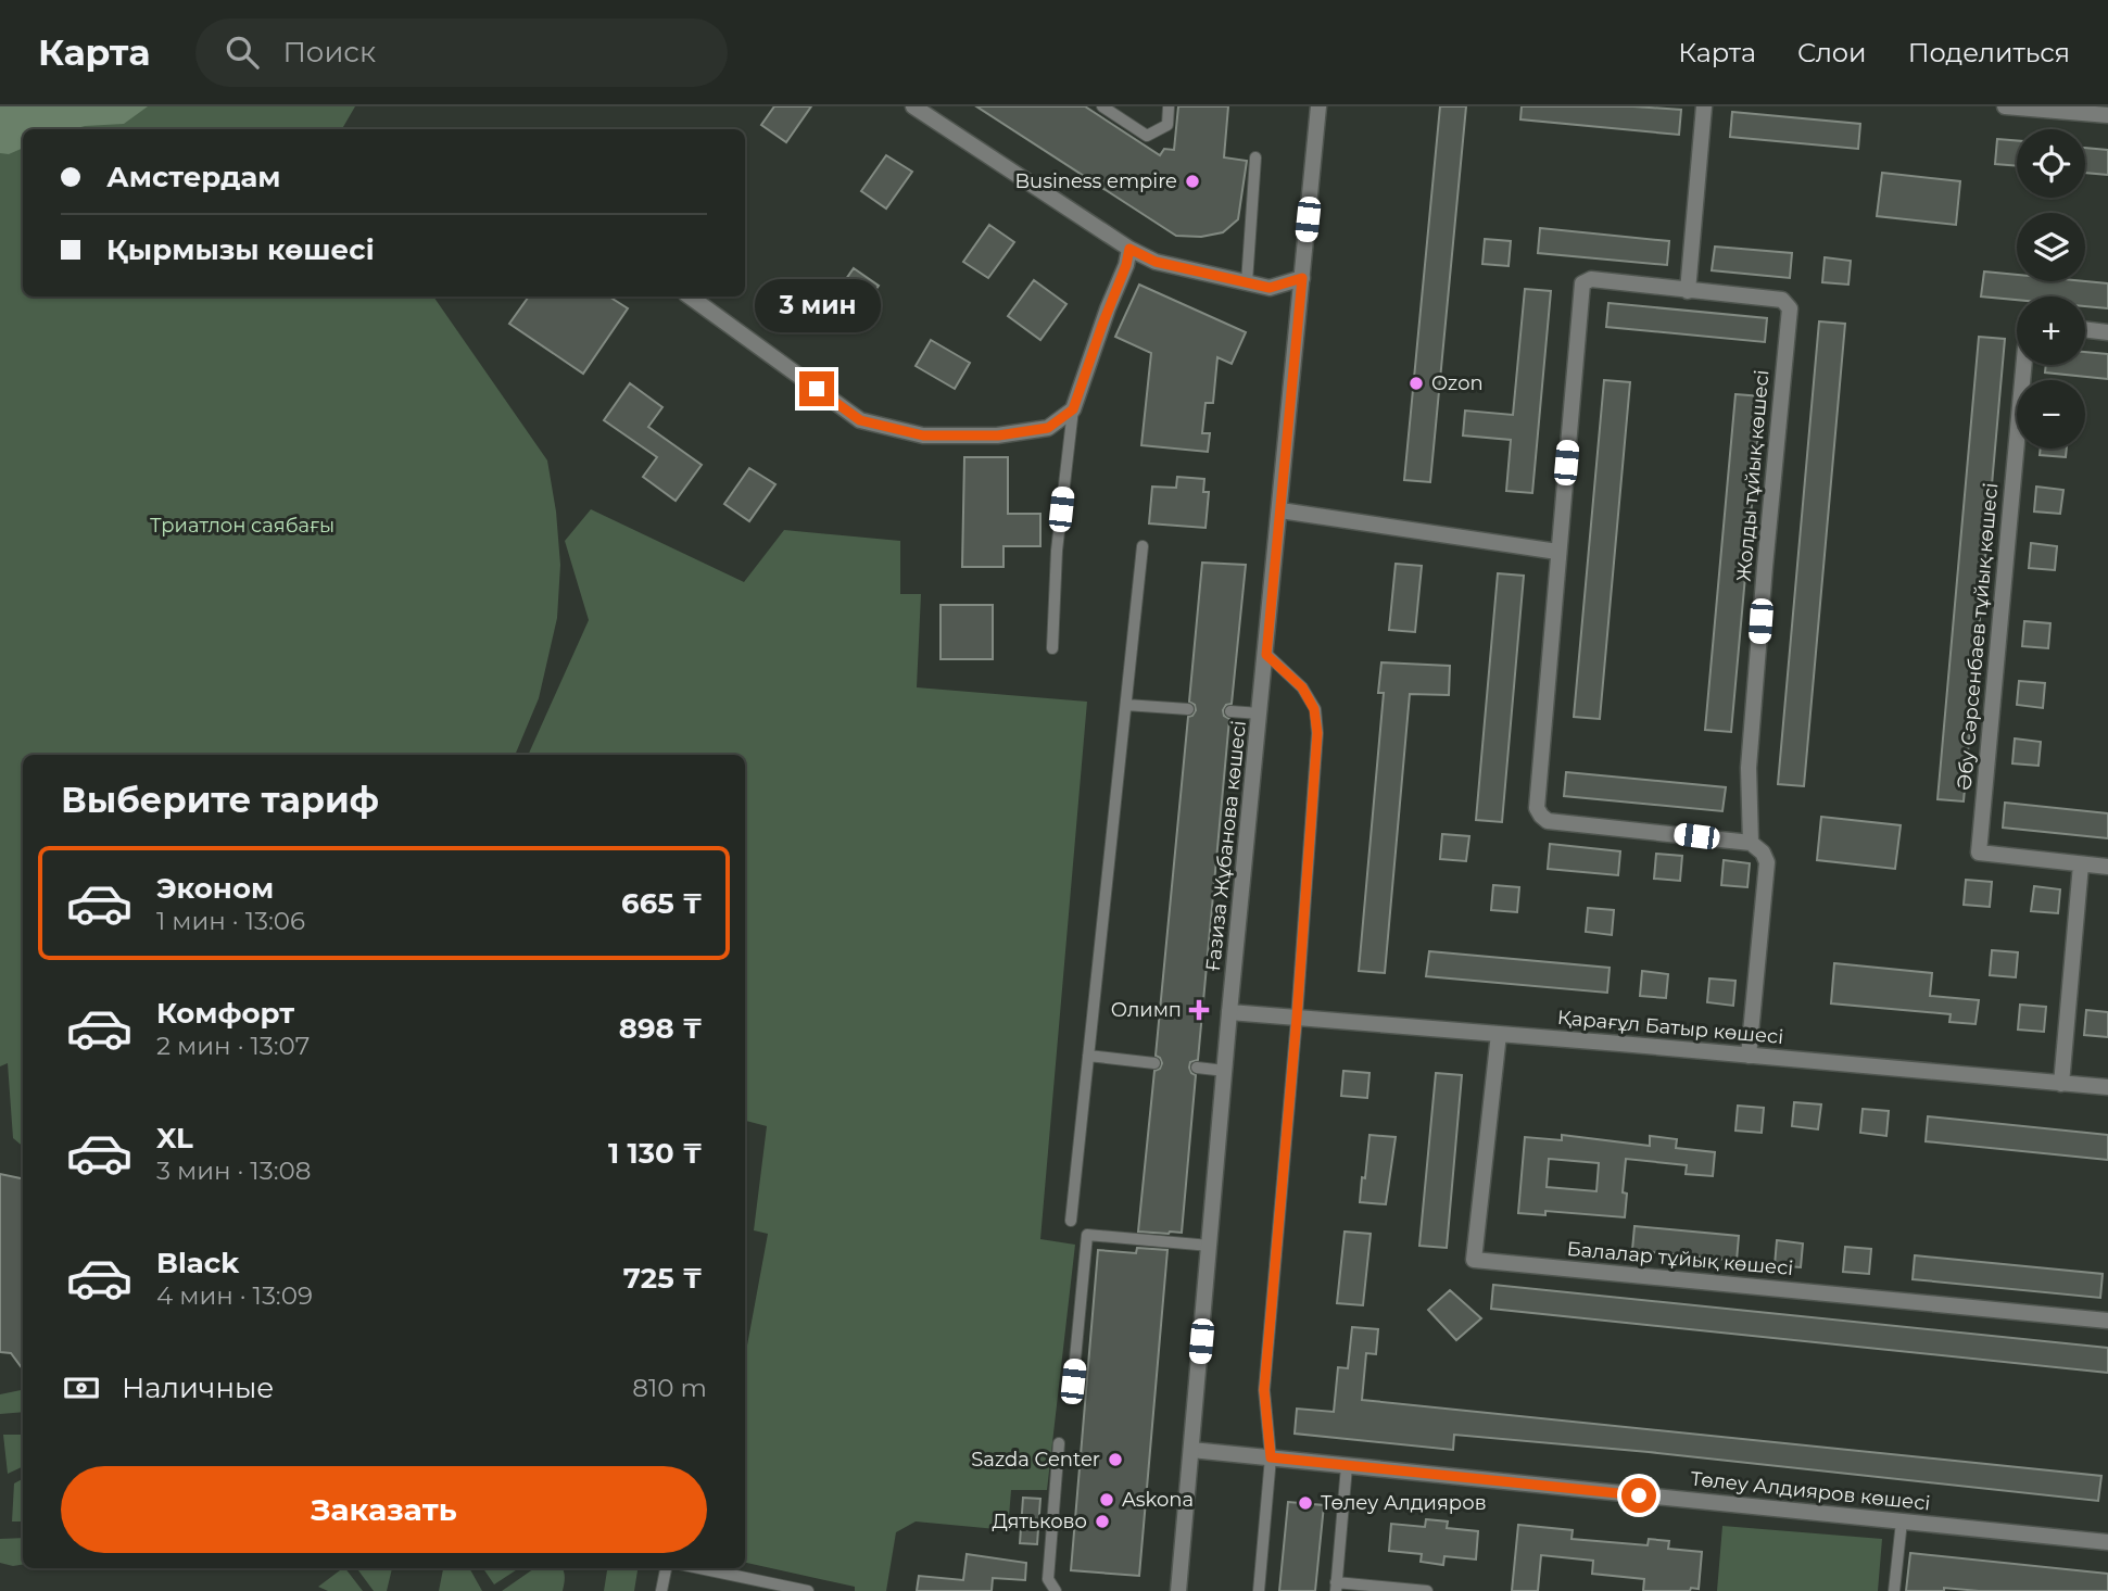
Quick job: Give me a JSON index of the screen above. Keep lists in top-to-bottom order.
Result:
{
  "streets": {
    "street": [
      "Жолды тұйық көшесі",
      "Әбу Сәрсенбаев тұйық көшесі",
      "Ғазиза Жұбанова көшесі",
      "Қарағұл Батыр көшесі",
      "Балалар тұйық көшесі",
      "Төлеу Алдияров көшесі"
    ]
  },
  "crossings": [
    ["Жолды тұйық көшесі", "Қарағұл Батыр көшесі"],
    ["Ғазиза Жұбанова көшесі", "Қарағұл Батыр көшесі"],
    ["Ғазиза Жұбанова көшесі", "Төлеу Алдияров көшесі"],
    ["Қарағұл Батыр көшесі", "Балалар тұйық көшесі"]
  ],
  "parks": ["Триатлон саябағы"],
  "places": {
    "other": [
      "Business empire",
      "Ozon",
      "Sazda Center",
      "Askona",
      "Төлеу Алдияров",
      "Дятьково"
    ],
    "health": ["Олимп"]
  },
  "page": {
    "header": "Карта",
    "search": "Поиск",
    "nav": ["Карта", "Слои", "Поделиться"],
    "map_buttons": ["+", "−"],
    "banner": ["Амстердам", "Қырмызы көшесі"],
    "bubble": "3 мин",
    "heading": "Выберите тариф",
    "list": [
      {
        "name": "Эконом",
        "note": "1 мин · 13:06",
        "value": "665 ₸"
      },
      {
        "name": "Комфорт",
        "note": "2 мин · 13:07",
        "value": "898 ₸"
      },
      {
        "name": "XL",
        "note": "3 мин · 13:08",
        "value": "1 130 ₸"
      },
      {
        "name": "Black",
        "note": "4 мин · 13:09",
        "value": "725 ₸"
      }
    ],
    "pay": ["Наличные", "810 m"],
    "buttons": "Заказать"
  }
}
